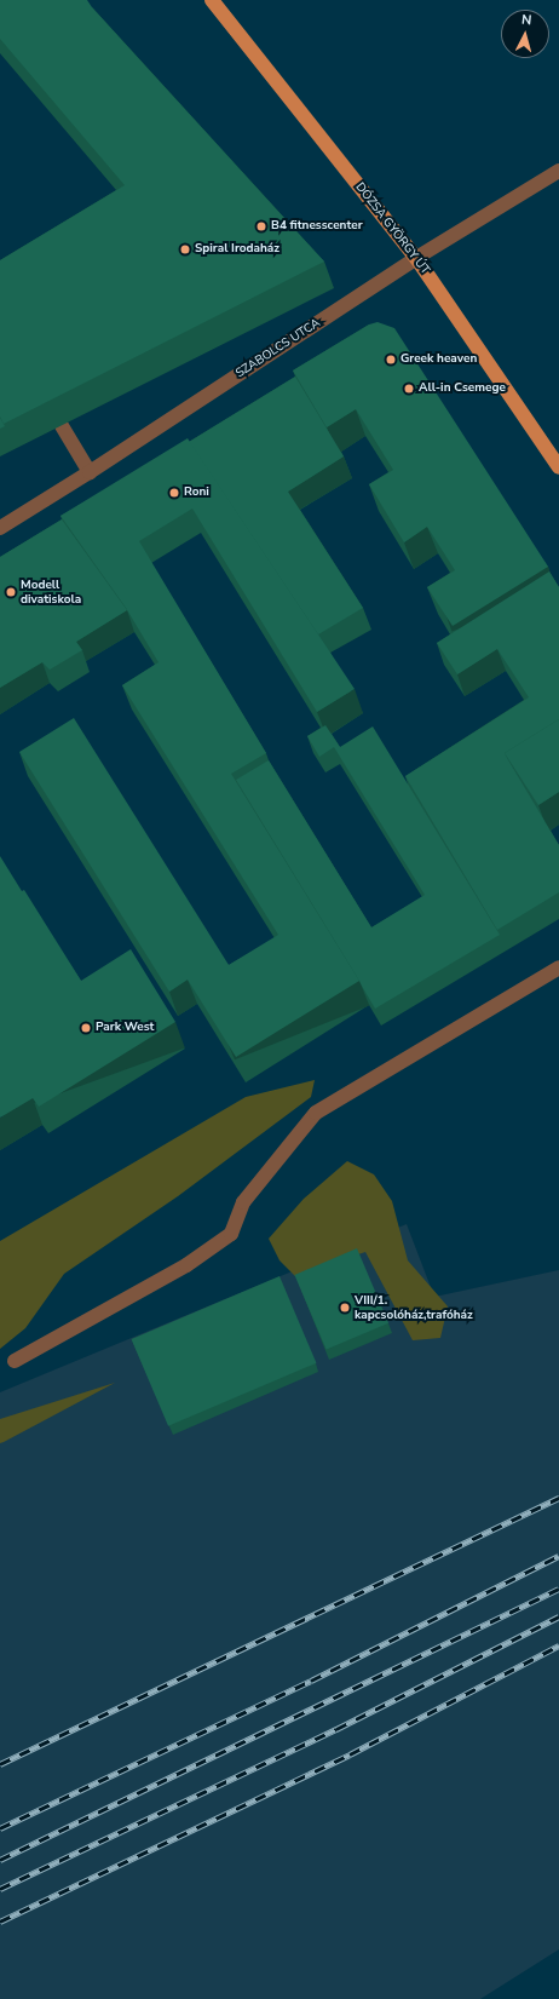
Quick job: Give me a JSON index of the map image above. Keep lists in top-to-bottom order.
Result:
{
  "streets": {
    "main road": ["DÓZSA GYÖRGY ÚT"],
    "street": ["SZABOLCS UTCA"]
  },
  "crossings": [
    ["DÓZSA GYÖRGY ÚT", "SZABOLCS UTCA"]
  ],
  "places": [
    "B4 fitnesscenter",
    "Spiral Irodaház",
    "Greek heaven",
    "All-in Csemege",
    "Roni",
    "Modell divatiskola",
    "Park West",
    "VIII/1. kapcsolóház,trafóház"
  ],
  "north": "top"
}
